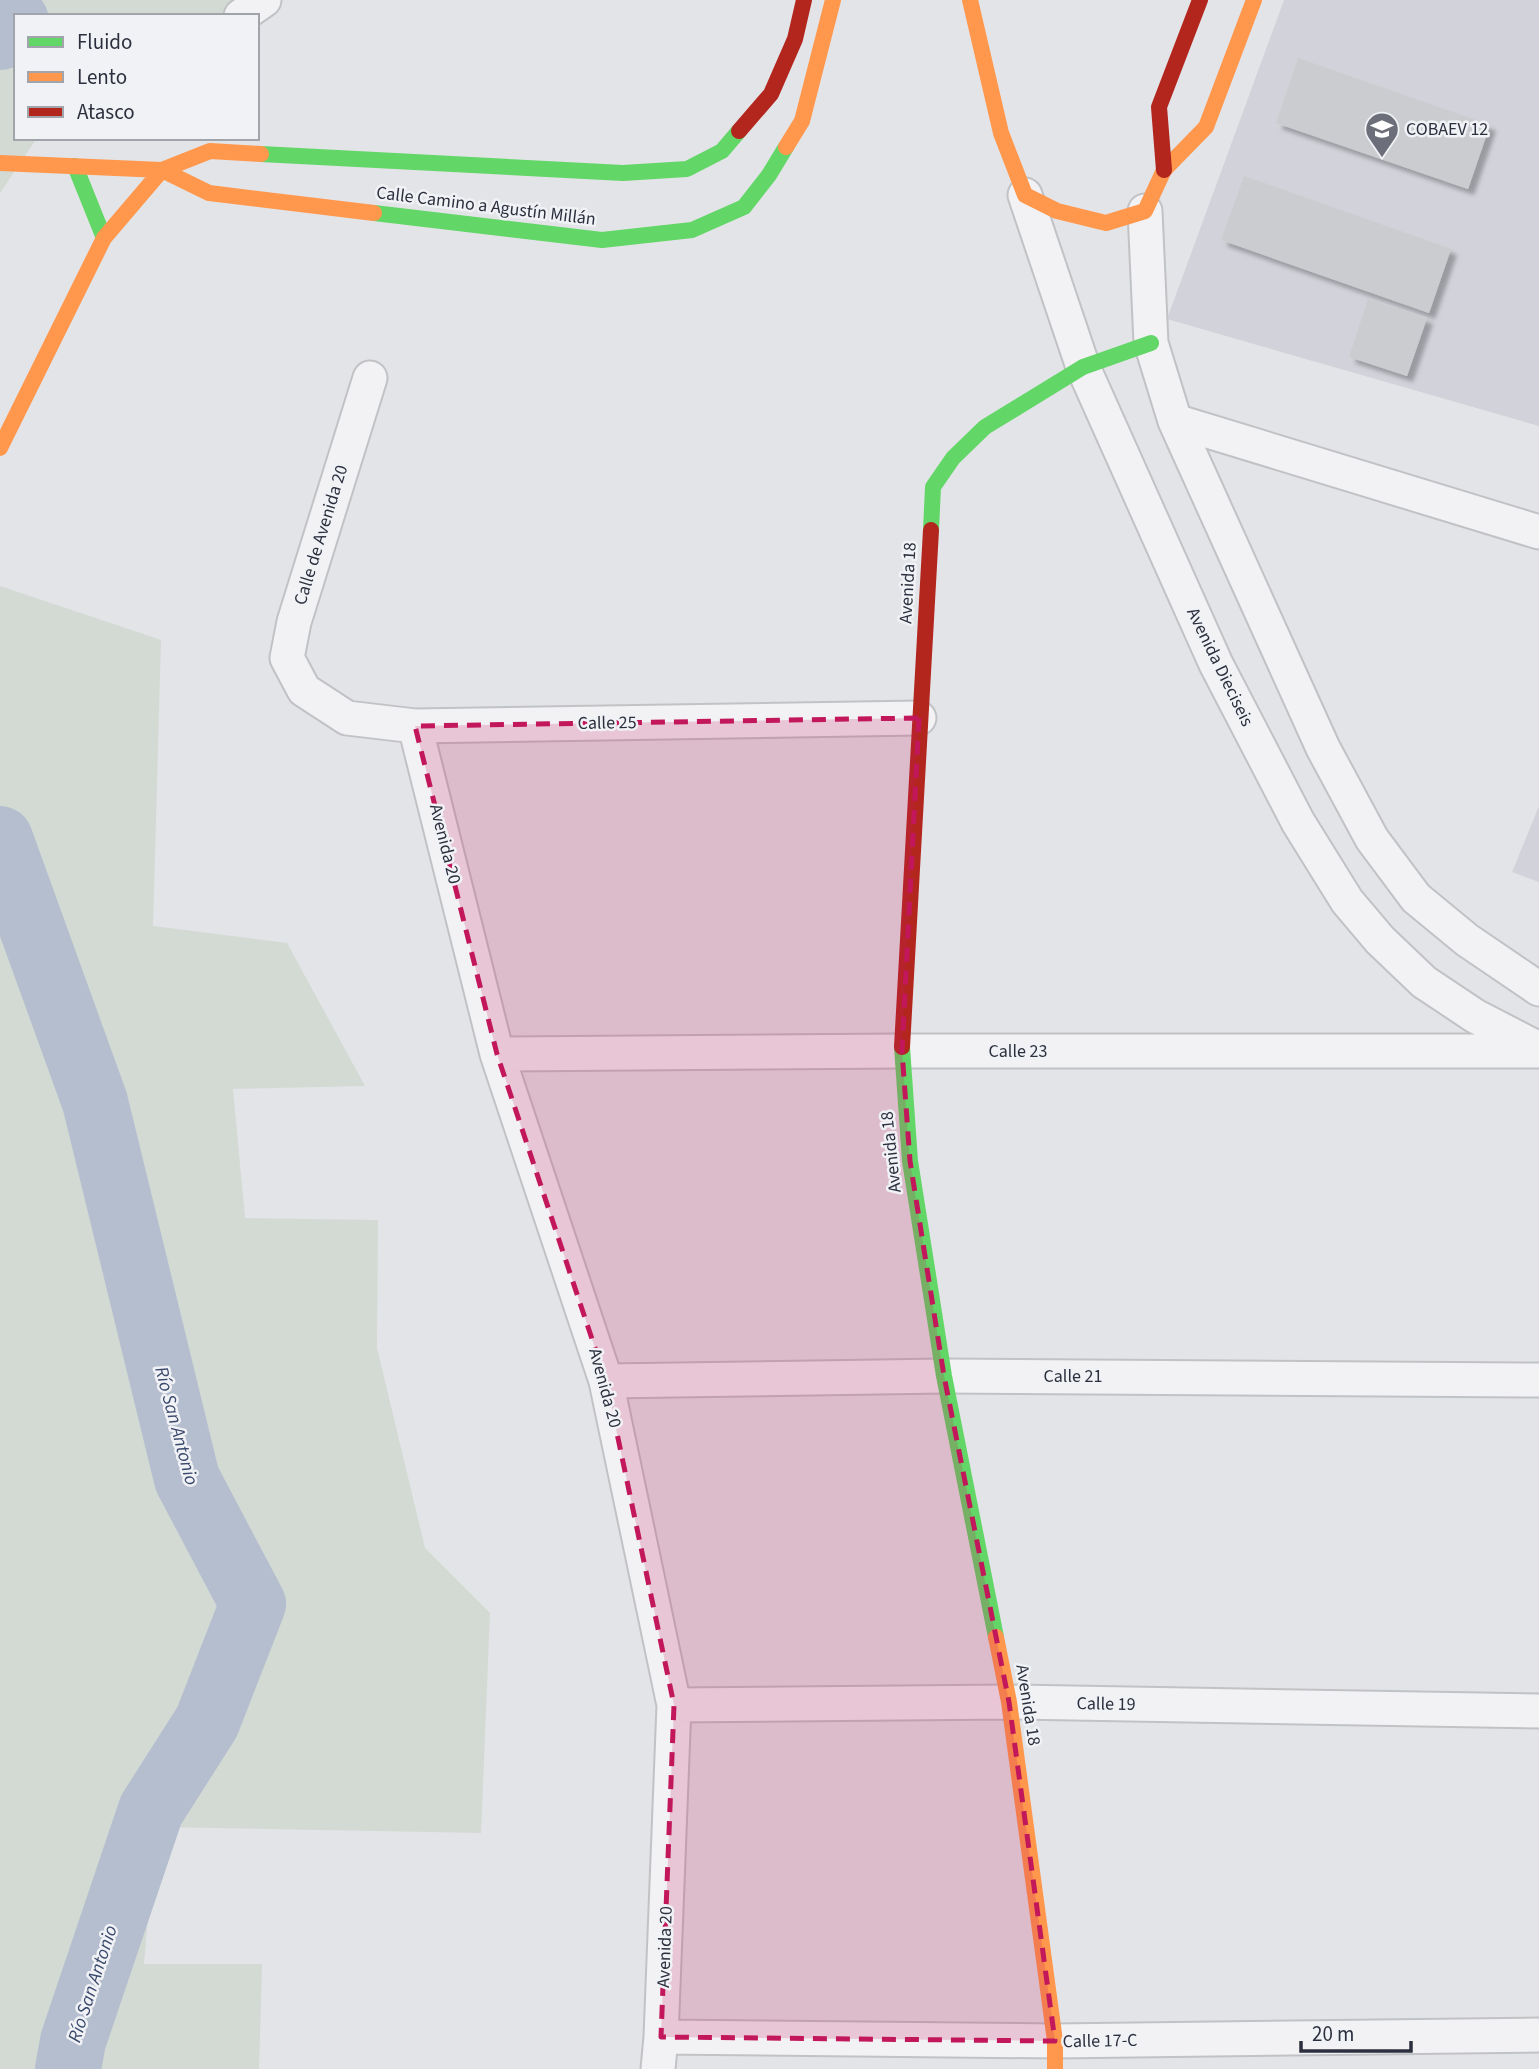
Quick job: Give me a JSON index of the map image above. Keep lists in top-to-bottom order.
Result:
{
  "streets": {
    "street": [
      "Calle Camino a Agustín Millán",
      "Calle de Avenida 20",
      "Avenida 18",
      "Avenida Dieciseis",
      "Calle 25",
      "Avenida 20",
      "Calle 23",
      "Calle 21",
      "Calle 19",
      "Calle 17-C"
    ]
  },
  "crossings": [
    ["Calle de Avenida 20", "Calle 25"],
    ["Avenida 18", "Avenida Dieciseis"],
    ["Avenida 18", "Calle 25"],
    ["Avenida 18", "Calle 23"],
    ["Avenida 18", "Calle 21"],
    ["Avenida 18", "Calle 19"],
    ["Avenida 18", "Calle 17-C"],
    ["Avenida Dieciseis", "Calle 23"],
    ["Calle 25", "Avenida 20"],
    ["Avenida 20", "Calle 23"],
    ["Avenida 20", "Calle 21"],
    ["Avenida 20", "Calle 19"],
    ["Avenida 20", "Calle 17-C"]
  ],
  "water": ["Río San Antonio"],
  "places": {
    "school or university": ["COBAEV 12"]
  },
  "legend": ["Fluido", "Lento", "Atasco"],
  "scale_bar": "20 m"
}
